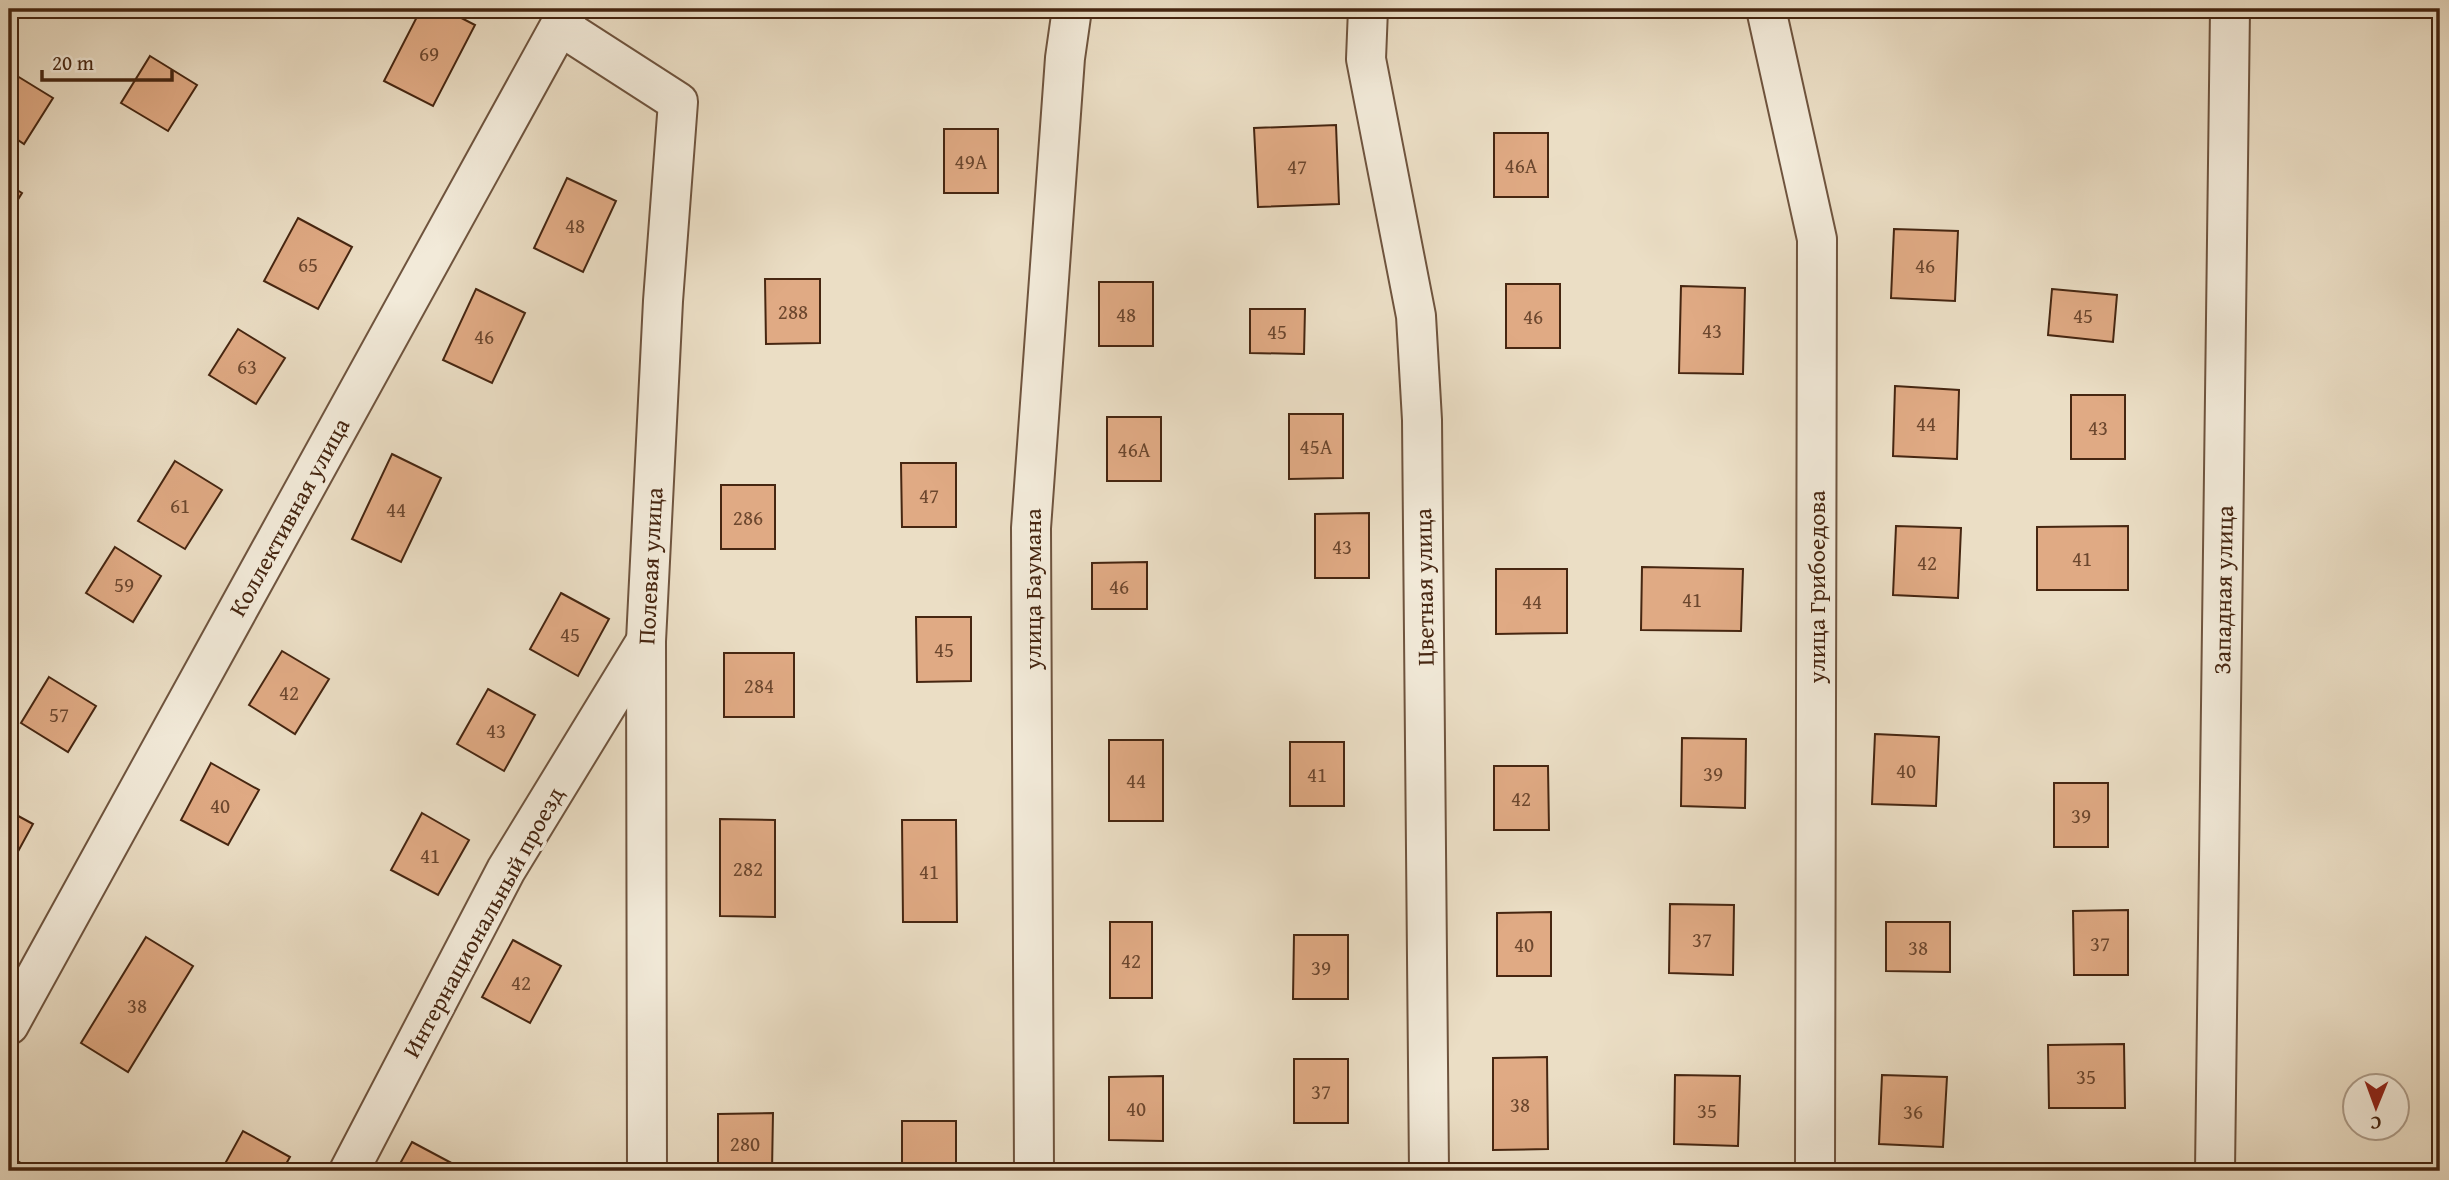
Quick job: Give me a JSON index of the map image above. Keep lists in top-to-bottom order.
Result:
{
  "streets": {
    "street": [
      "Коллективная улица",
      "Полевая улица",
      "Цветная улица",
      "улица Грибоедова",
      "улица Баумана",
      "Западная улица",
      "Интернациональный проезд"
    ]
  },
  "crossings": [
    ["Коллективная улица", "Полевая улица"],
    ["Полевая улица", "Интернациональный проезд"]
  ],
  "house_numbers": [
    "69",
    "49А",
    "46А",
    "47",
    "48",
    "65",
    "46",
    "288",
    "48",
    "45",
    "46",
    "43",
    "45",
    "46",
    "63",
    "44",
    "43",
    "45А",
    "46А",
    "47",
    "61",
    "44",
    "286",
    "43",
    "41",
    "42",
    "59",
    "46",
    "41",
    "44",
    "45",
    "45",
    "284",
    "42",
    "57",
    "43",
    "40",
    "39",
    "41",
    "44",
    "42",
    "40",
    "39",
    "41",
    "282",
    "41",
    "37",
    "37",
    "40",
    "38",
    "42",
    "39",
    "42",
    "38",
    "35",
    "37",
    "38",
    "40",
    "35",
    "36",
    "280"
  ],
  "scale_bar": "20 m",
  "north": "bottom"
}
